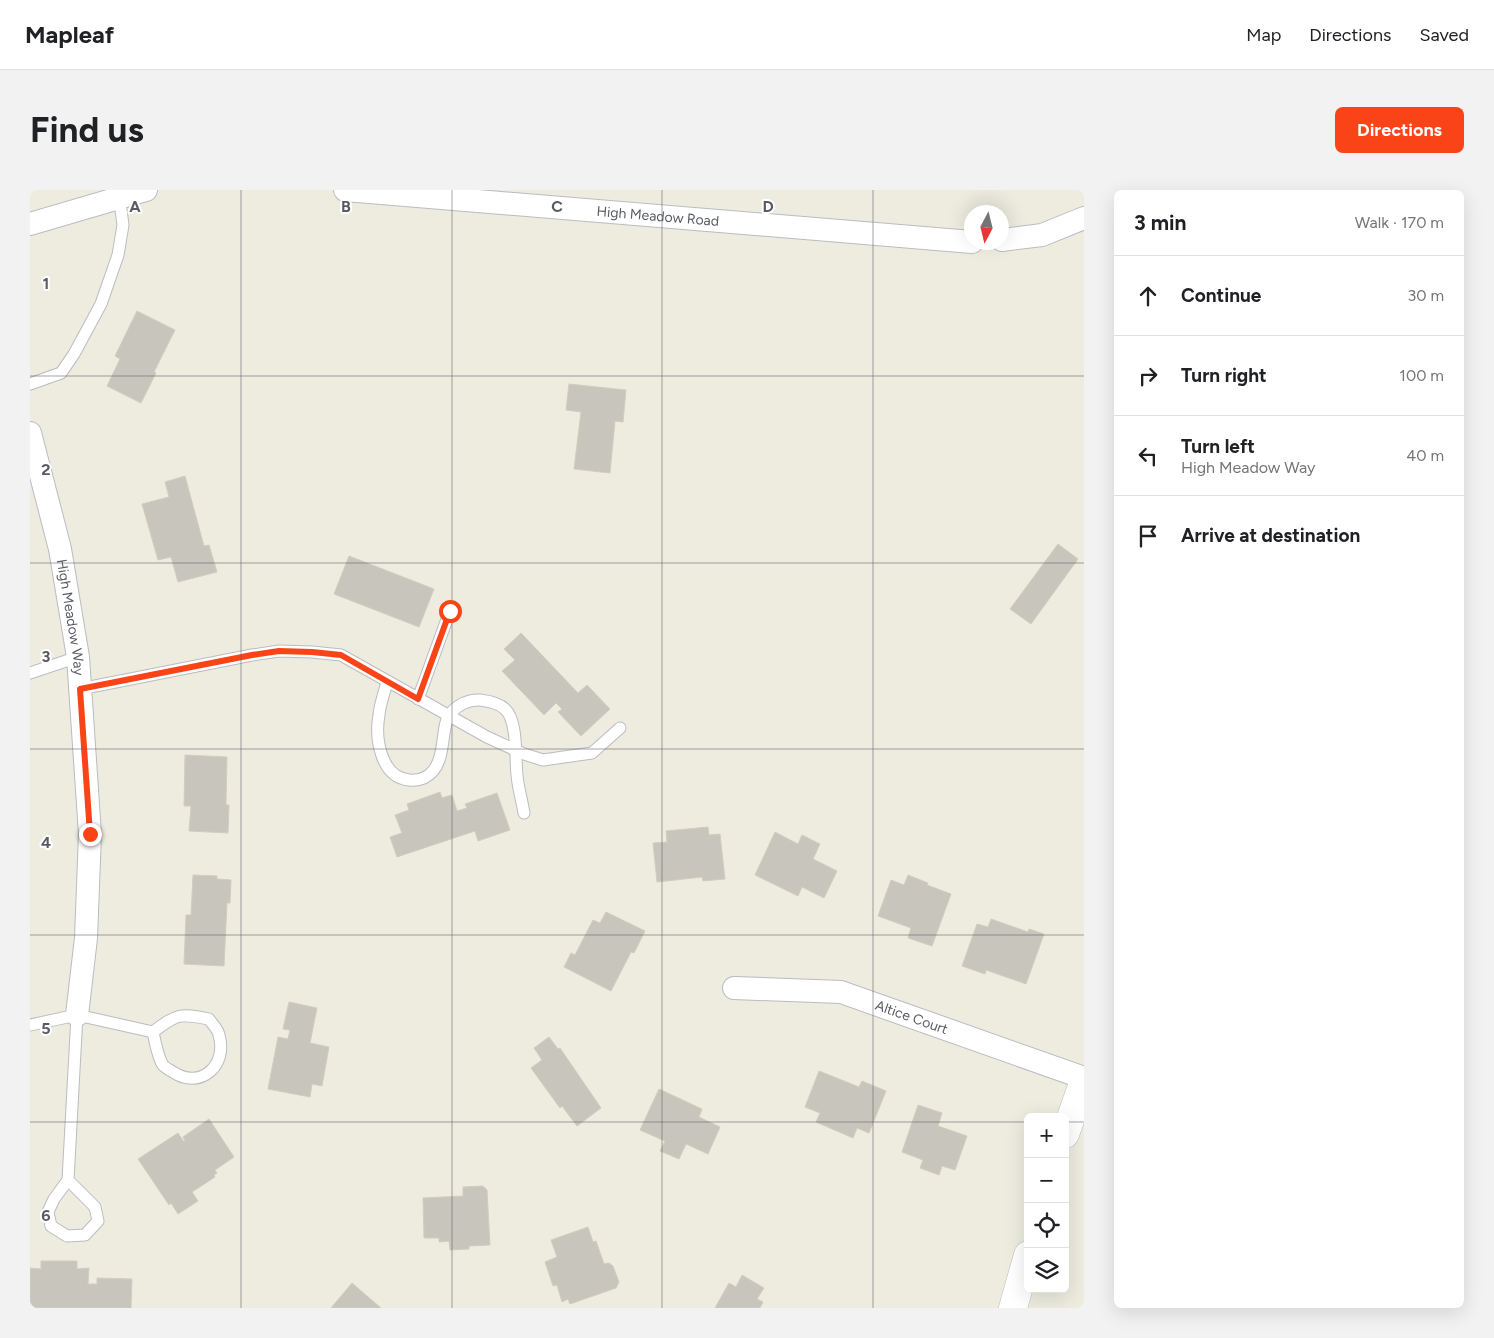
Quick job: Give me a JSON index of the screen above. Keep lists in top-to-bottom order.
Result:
{
  "streets": {
    "street": ["High Meadow Road", "High Meadow Way", "Altice Court"]
  },
  "north": "bottom",
  "page": {
    "header": "Mapleaf",
    "nav": ["Map", "Directions", "Saved"],
    "buttons": "Directions",
    "title": "Find us",
    "heading": ["3 min", "Walk · 170 m"],
    "list": [
      ["Continue", "30 m"],
      ["Turn right", "100 m"],
      ["Turn left", "High Meadow Way", "40 m"],
      "Arrive at destination"
    ],
    "map_buttons": ["+", "−"]
  },
  "grid": {
    "columns": [
      "A",
      "B",
      "C",
      "D"
    ],
    "rows": [
      "1",
      "2",
      "3",
      "4",
      "5",
      "6"
    ]
  }
}
